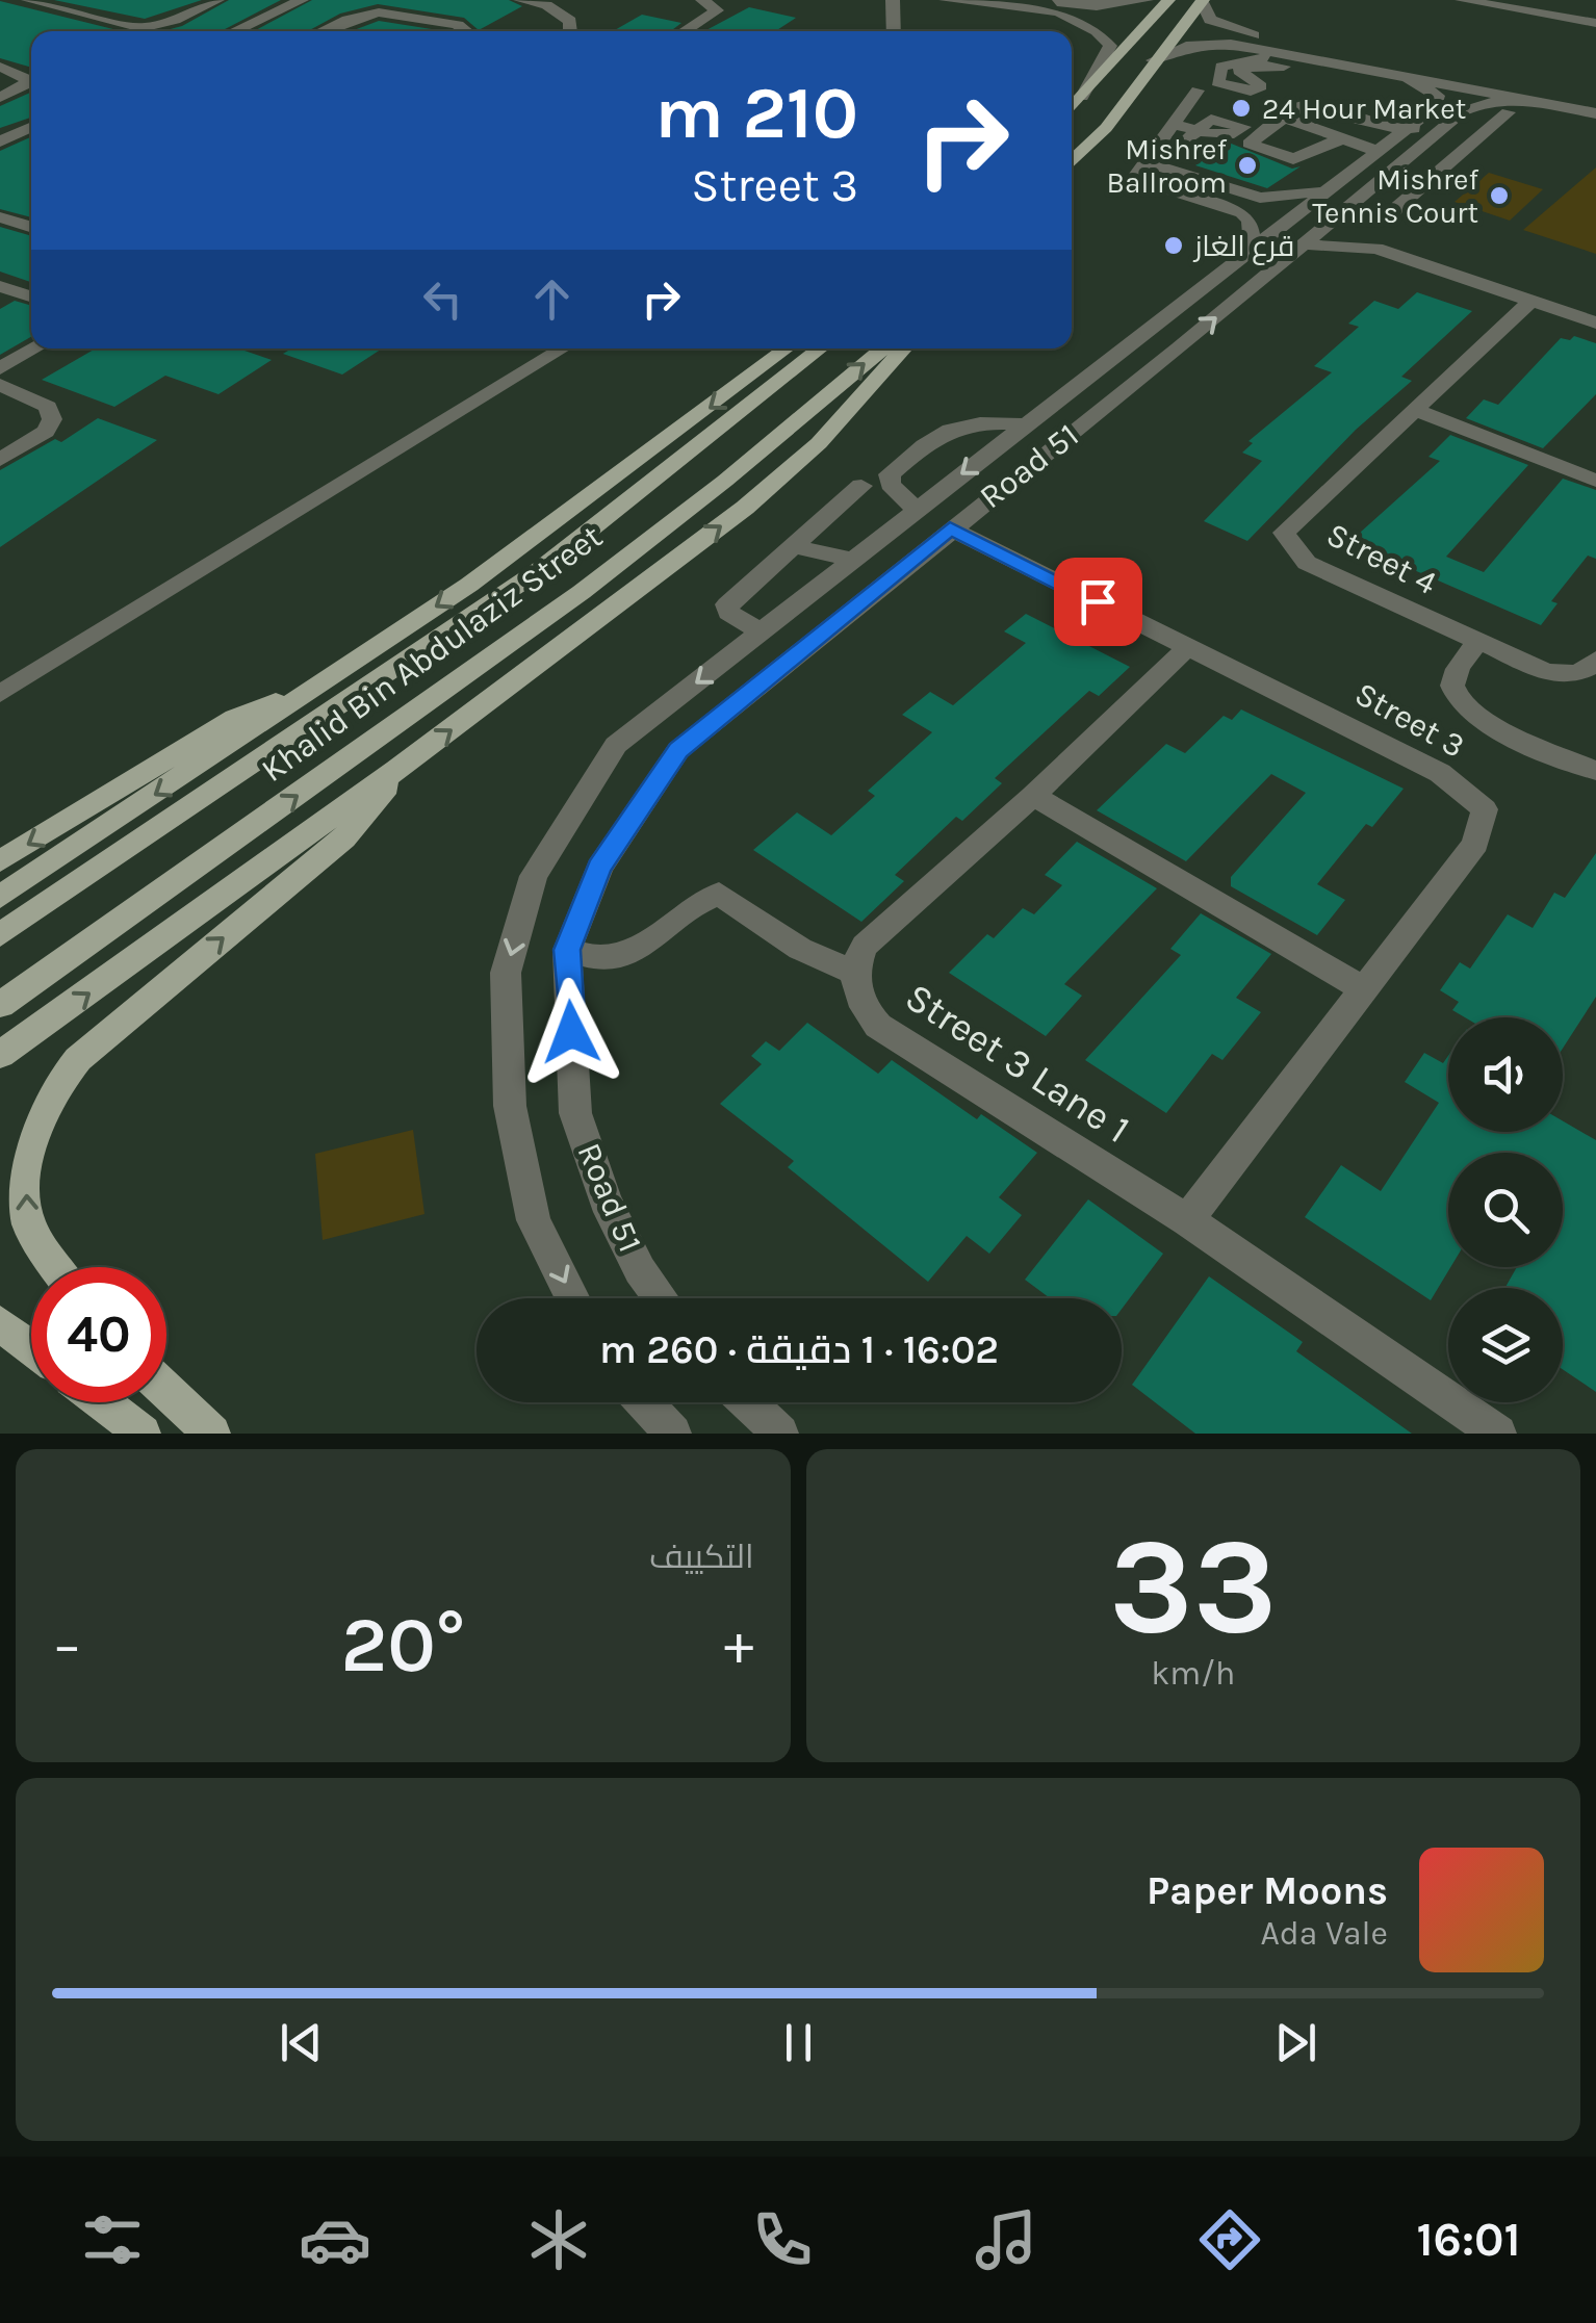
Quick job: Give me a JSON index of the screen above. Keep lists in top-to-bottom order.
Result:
{
  "streets": {
    "main road": ["Khalid Bin Abdulaziz Street"],
    "street": [
      "Road 51",
      "Street 4",
      "Street 3",
      "Street 3 Lane 1"
    ]
  },
  "crossings": [
    ["Road 51", "Street 3"],
    ["Street 3", "Street 3 Lane 1"]
  ],
  "places": [
    "24 Hour Market",
    "Mishref Ballroom",
    "Mishref Tennis Court",
    "قرع الغاز"
  ],
  "page": {
    "turn": ["210 m", "Street 3"],
    "limit": "40",
    "trip": "16:02 · 1 دقيقة · 260 m",
    "tile": [
      ["33", "km/h"],
      "التكييف"
    ],
    "heat": ["−", "20°", "+"],
    "song": ["Paper Moons", "Ada Vale"],
    "tabs": "16:01"
  }
}
